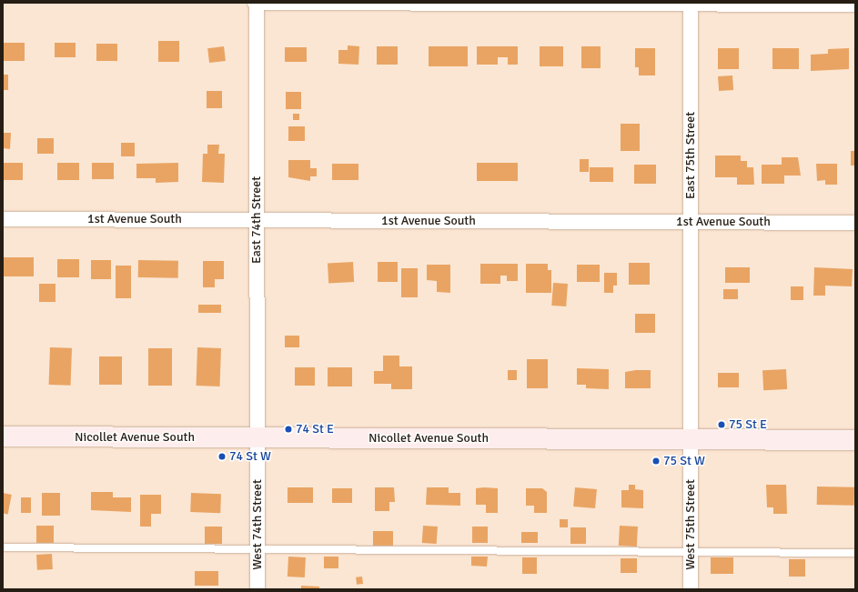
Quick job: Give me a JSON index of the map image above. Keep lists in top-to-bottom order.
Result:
{
  "streets": {
    "main road": ["Nicollet Avenue South"],
    "street": [
      "East 75th Street",
      "1st Avenue South",
      "East 74th Street",
      "West 74th Street",
      "West 75th Street"
    ]
  },
  "crossings": [
    ["East 75th Street", "1st Avenue South"],
    ["East 75th Street", "Nicollet Avenue South"],
    ["East 75th Street", "West 75th Street"],
    ["1st Avenue South", "East 74th Street"],
    ["East 74th Street", "Nicollet Avenue South"],
    ["East 74th Street", "West 74th Street"],
    ["Nicollet Avenue South", "West 74th Street"],
    ["Nicollet Avenue South", "West 75th Street"]
  ],
  "places": [
    "75 St E",
    "74 St E",
    "74 St W",
    "75 St W"
  ]
}
